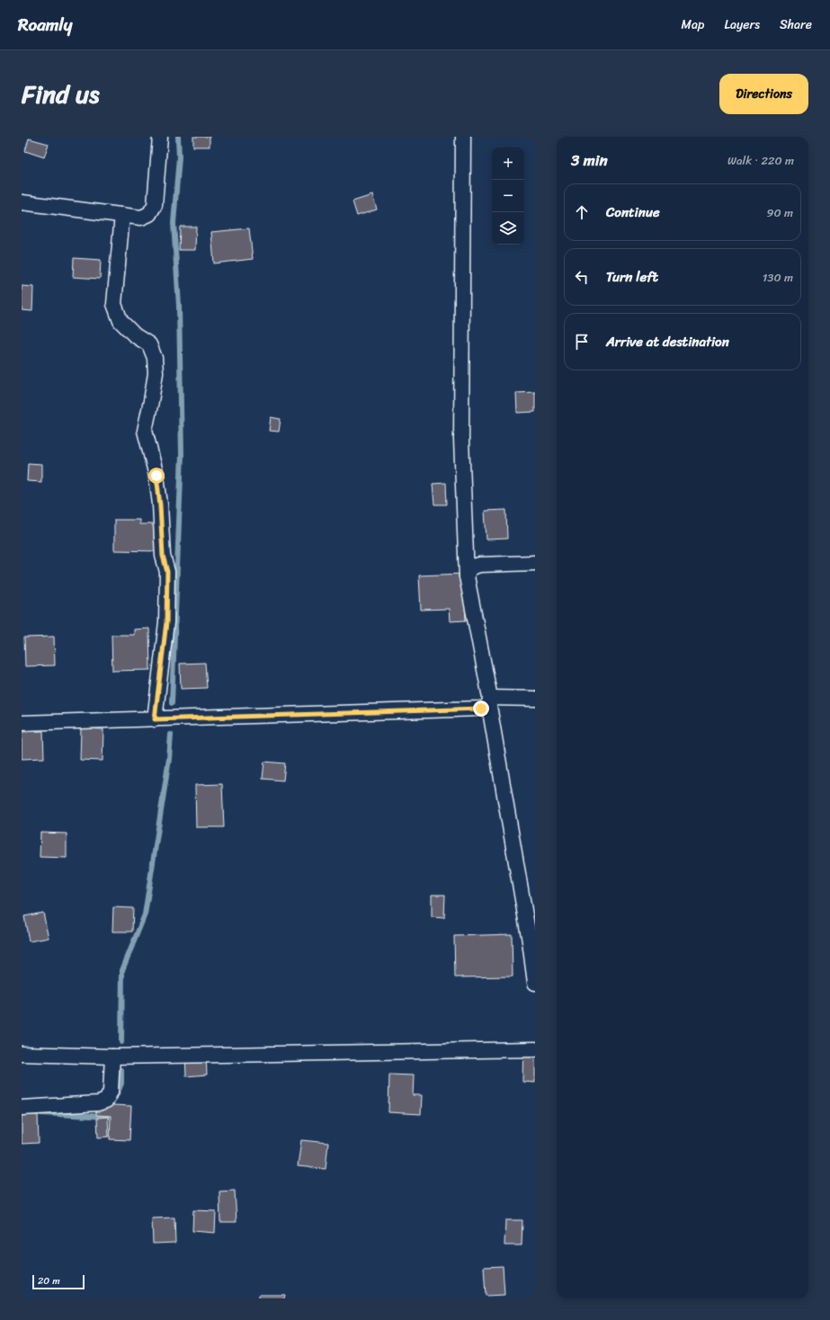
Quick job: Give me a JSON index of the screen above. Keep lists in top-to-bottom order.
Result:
{
  "scale_bar": "20 m",
  "page": {
    "header": "Roamly",
    "nav": ["Map", "Layers", "Share"],
    "title": "Find us",
    "buttons": "Directions",
    "heading": ["3 min", "Walk · 220 m"],
    "map_buttons": ["+", "−"],
    "list": [
      ["Continue", "90 m"],
      ["Turn left", "130 m"],
      "Arrive at destination"
    ],
    "scale": "20 m"
  }
}
